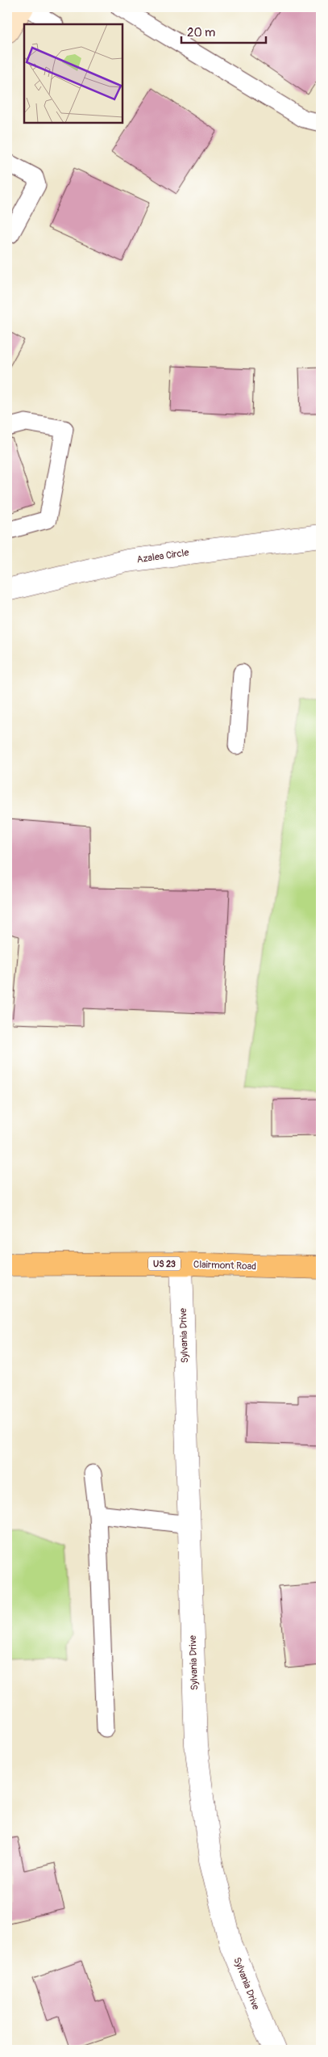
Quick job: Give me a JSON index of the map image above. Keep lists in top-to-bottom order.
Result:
{
  "streets": {
    "main road": ["US 23", "Clairmont Road"],
    "street": ["Azalea Circle", "Sylvania Drive"]
  },
  "crossings": [
    ["Clairmont Road", "Sylvania Drive"]
  ],
  "scale_bar": "20 m"
}
